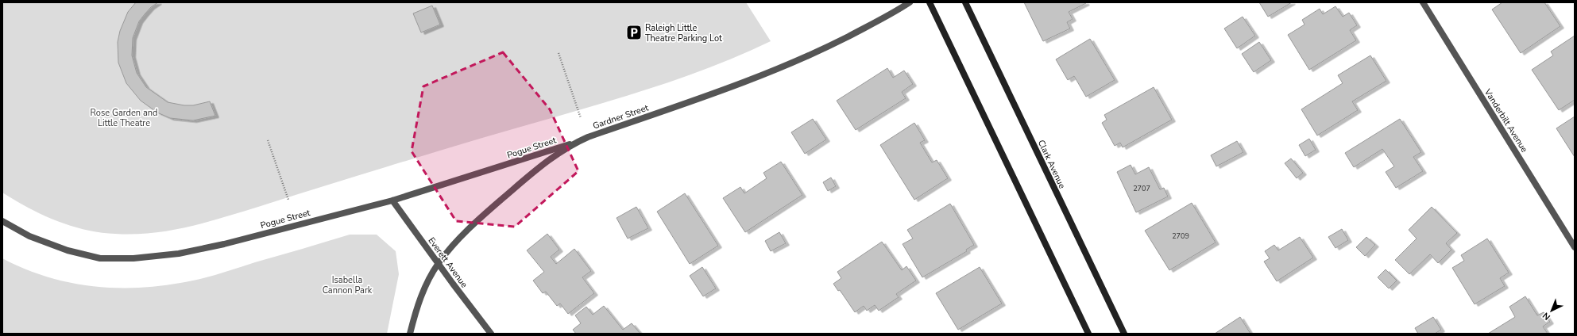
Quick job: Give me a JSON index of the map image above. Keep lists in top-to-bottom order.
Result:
{
  "streets": {
    "main road": ["Clark Avenue"],
    "street": [
      "Gardner Street",
      "Vanderbilt Avenue",
      "Pogue Street",
      "Everett Avenue"
    ]
  },
  "crossings": [
    ["Gardner Street", "Pogue Street"],
    ["Gardner Street", "Everett Avenue"],
    ["Pogue Street", "Everett Avenue"]
  ],
  "parks": ["Rose Garden and Little Theatre", "Isabella Cannon Park"],
  "places": {
    "parking": ["Raleigh Little Theatre Parking Lot"]
  },
  "house_numbers": ["2707", "2709"],
  "north": "bottom left"
}
